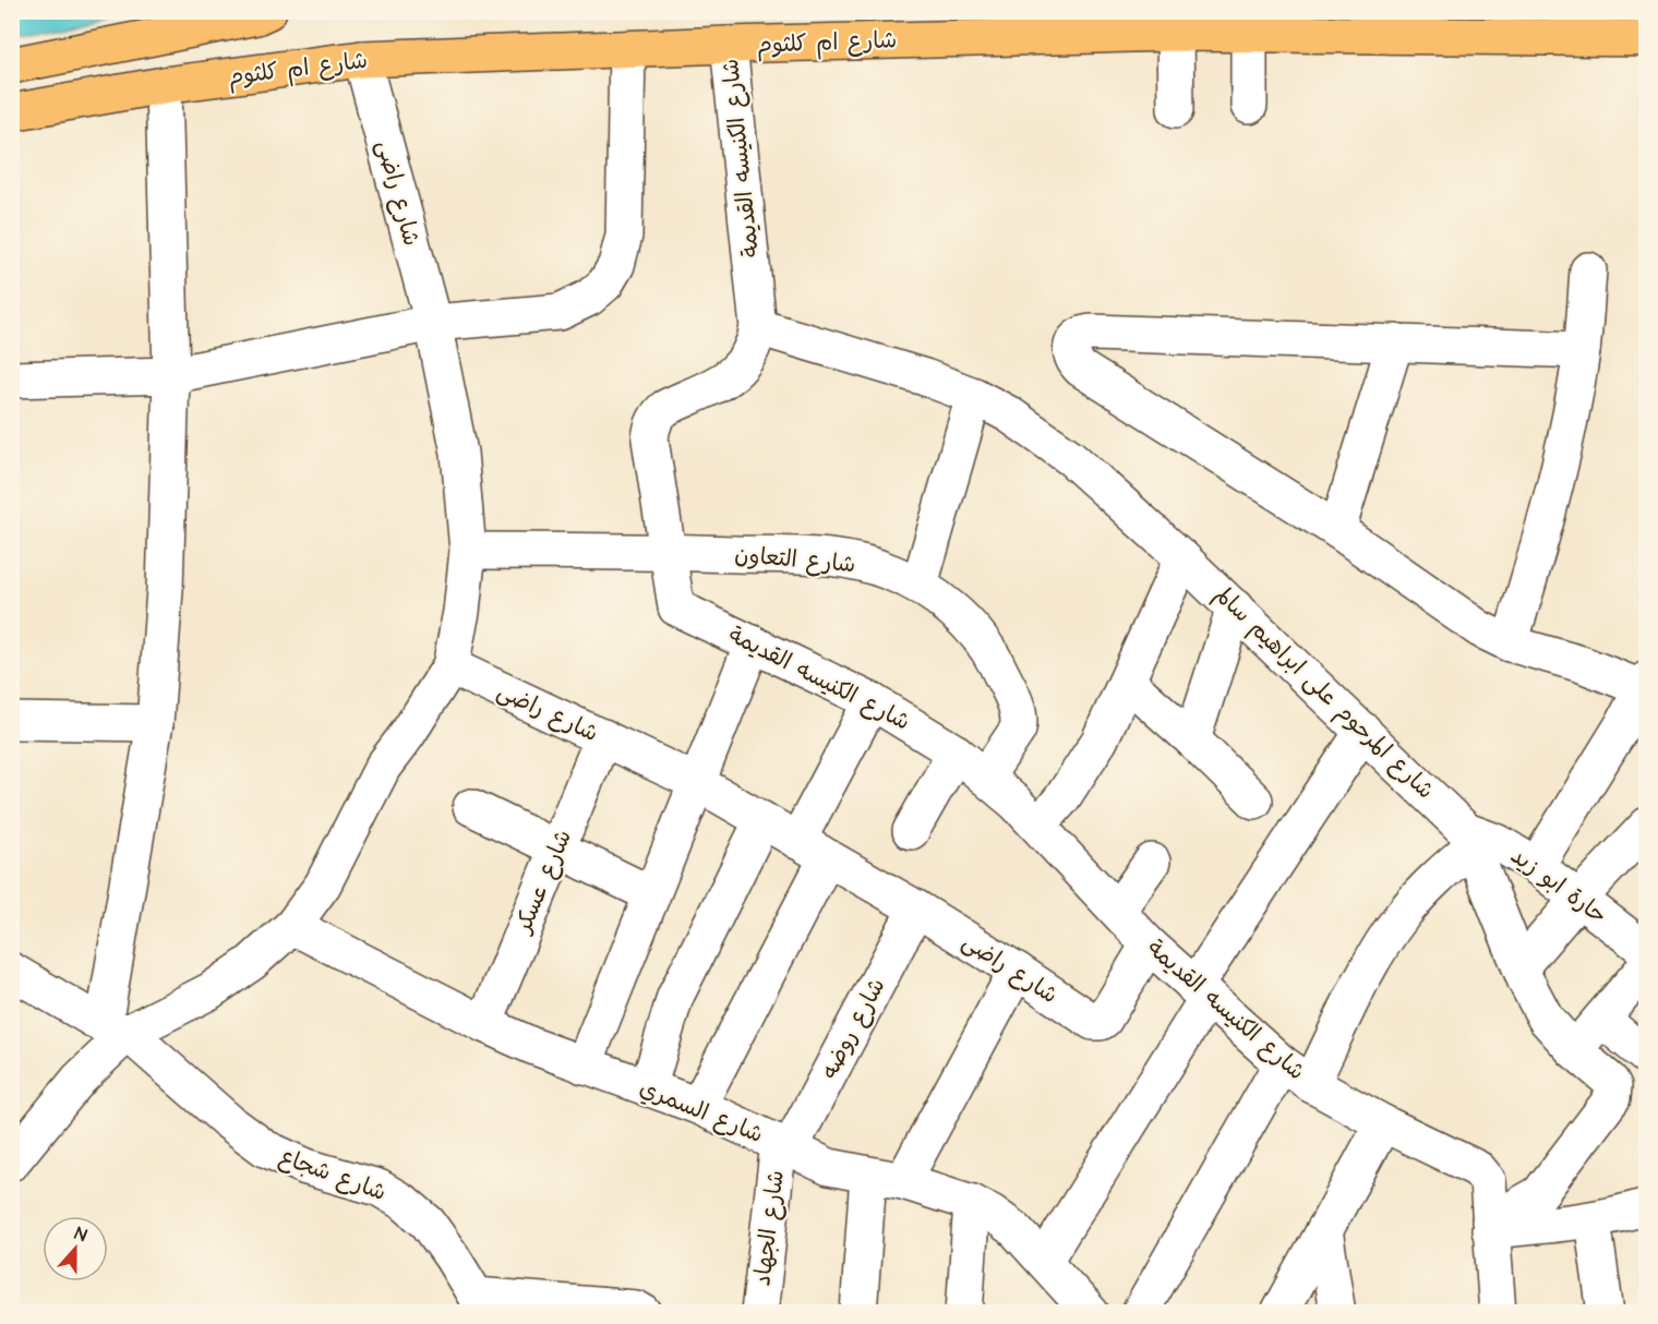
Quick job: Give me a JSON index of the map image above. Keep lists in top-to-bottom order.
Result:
{
  "streets": {
    "highway": ["شارع ام كلثوم"],
    "street": [
      "شارع الكنيسه القديمة",
      "شارع راضى",
      "شارع التعاون",
      "شارع المرحوم على ابراهيم سالم",
      "شارع عسكر",
      "حارة ابو زيد",
      "شارع روضه",
      "شارع السمري",
      "شارع شجاع",
      "شارع الجهاد"
    ]
  },
  "crossings": [
    ["شارع ام كلثوم", "شارع الكنيسه القديمة"],
    ["شارع ام كلثوم", "شارع راضى"],
    ["شارع الكنيسه القديمة", "شارع راضى"],
    ["شارع الكنيسه القديمة", "شارع التعاون"],
    ["شارع الكنيسه القديمة", "شارع المرحوم على ابراهيم سالم"],
    ["شارع راضى", "شارع التعاون"],
    ["شارع راضى", "شارع عسكر"],
    ["شارع راضى", "شارع روضه"],
    ["شارع المرحوم على ابراهيم سالم", "حارة ابو زيد"],
    ["شارع عسكر", "شارع السمري"],
    ["شارع روضه", "شارع السمري"],
    ["شارع روضه", "شارع الجهاد"],
    ["شارع السمري", "شارع الجهاد"]
  ],
  "north": "top"
}
